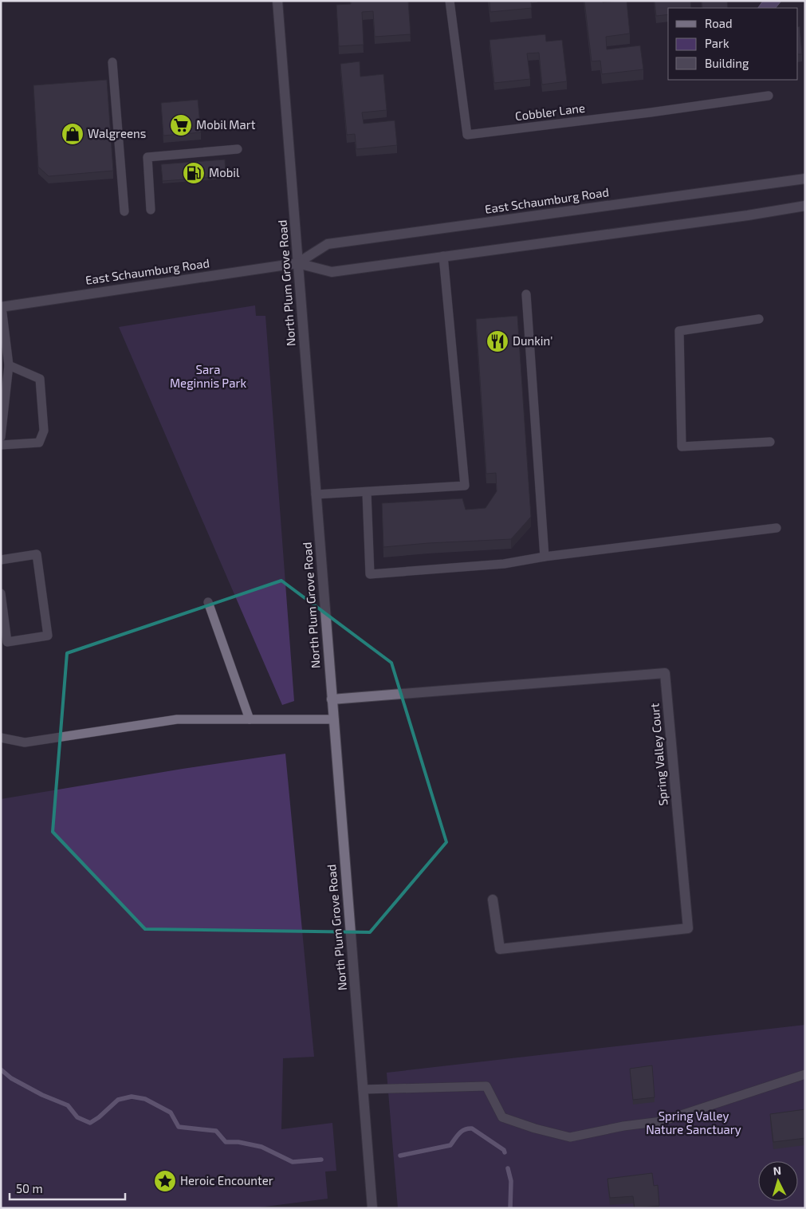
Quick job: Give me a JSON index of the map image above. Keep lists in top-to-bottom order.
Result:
{
  "streets": {
    "street": ["East Schaumburg Road", "North Plum Grove Road", "Spring Valley Court"],
    "lane": ["Cobbler Lane"]
  },
  "crossings": [
    ["East Schaumburg Road", "North Plum Grove Road"],
    ["North Plum Grove Road", "Spring Valley Court"]
  ],
  "parks": ["Sara Meginnis Park", "Spring Valley Nature Sanctuary"],
  "places": {
    "supermarket": ["Mobil Mart"],
    "shop": ["Walgreens"],
    "fuel station": ["Mobil"],
    "restaurant": ["Dunkin'"],
    "place": ["Heroic Encounter"]
  },
  "legend": ["Road", "Park", "Building"],
  "scale_bar": "50 m",
  "north": "top"
}
